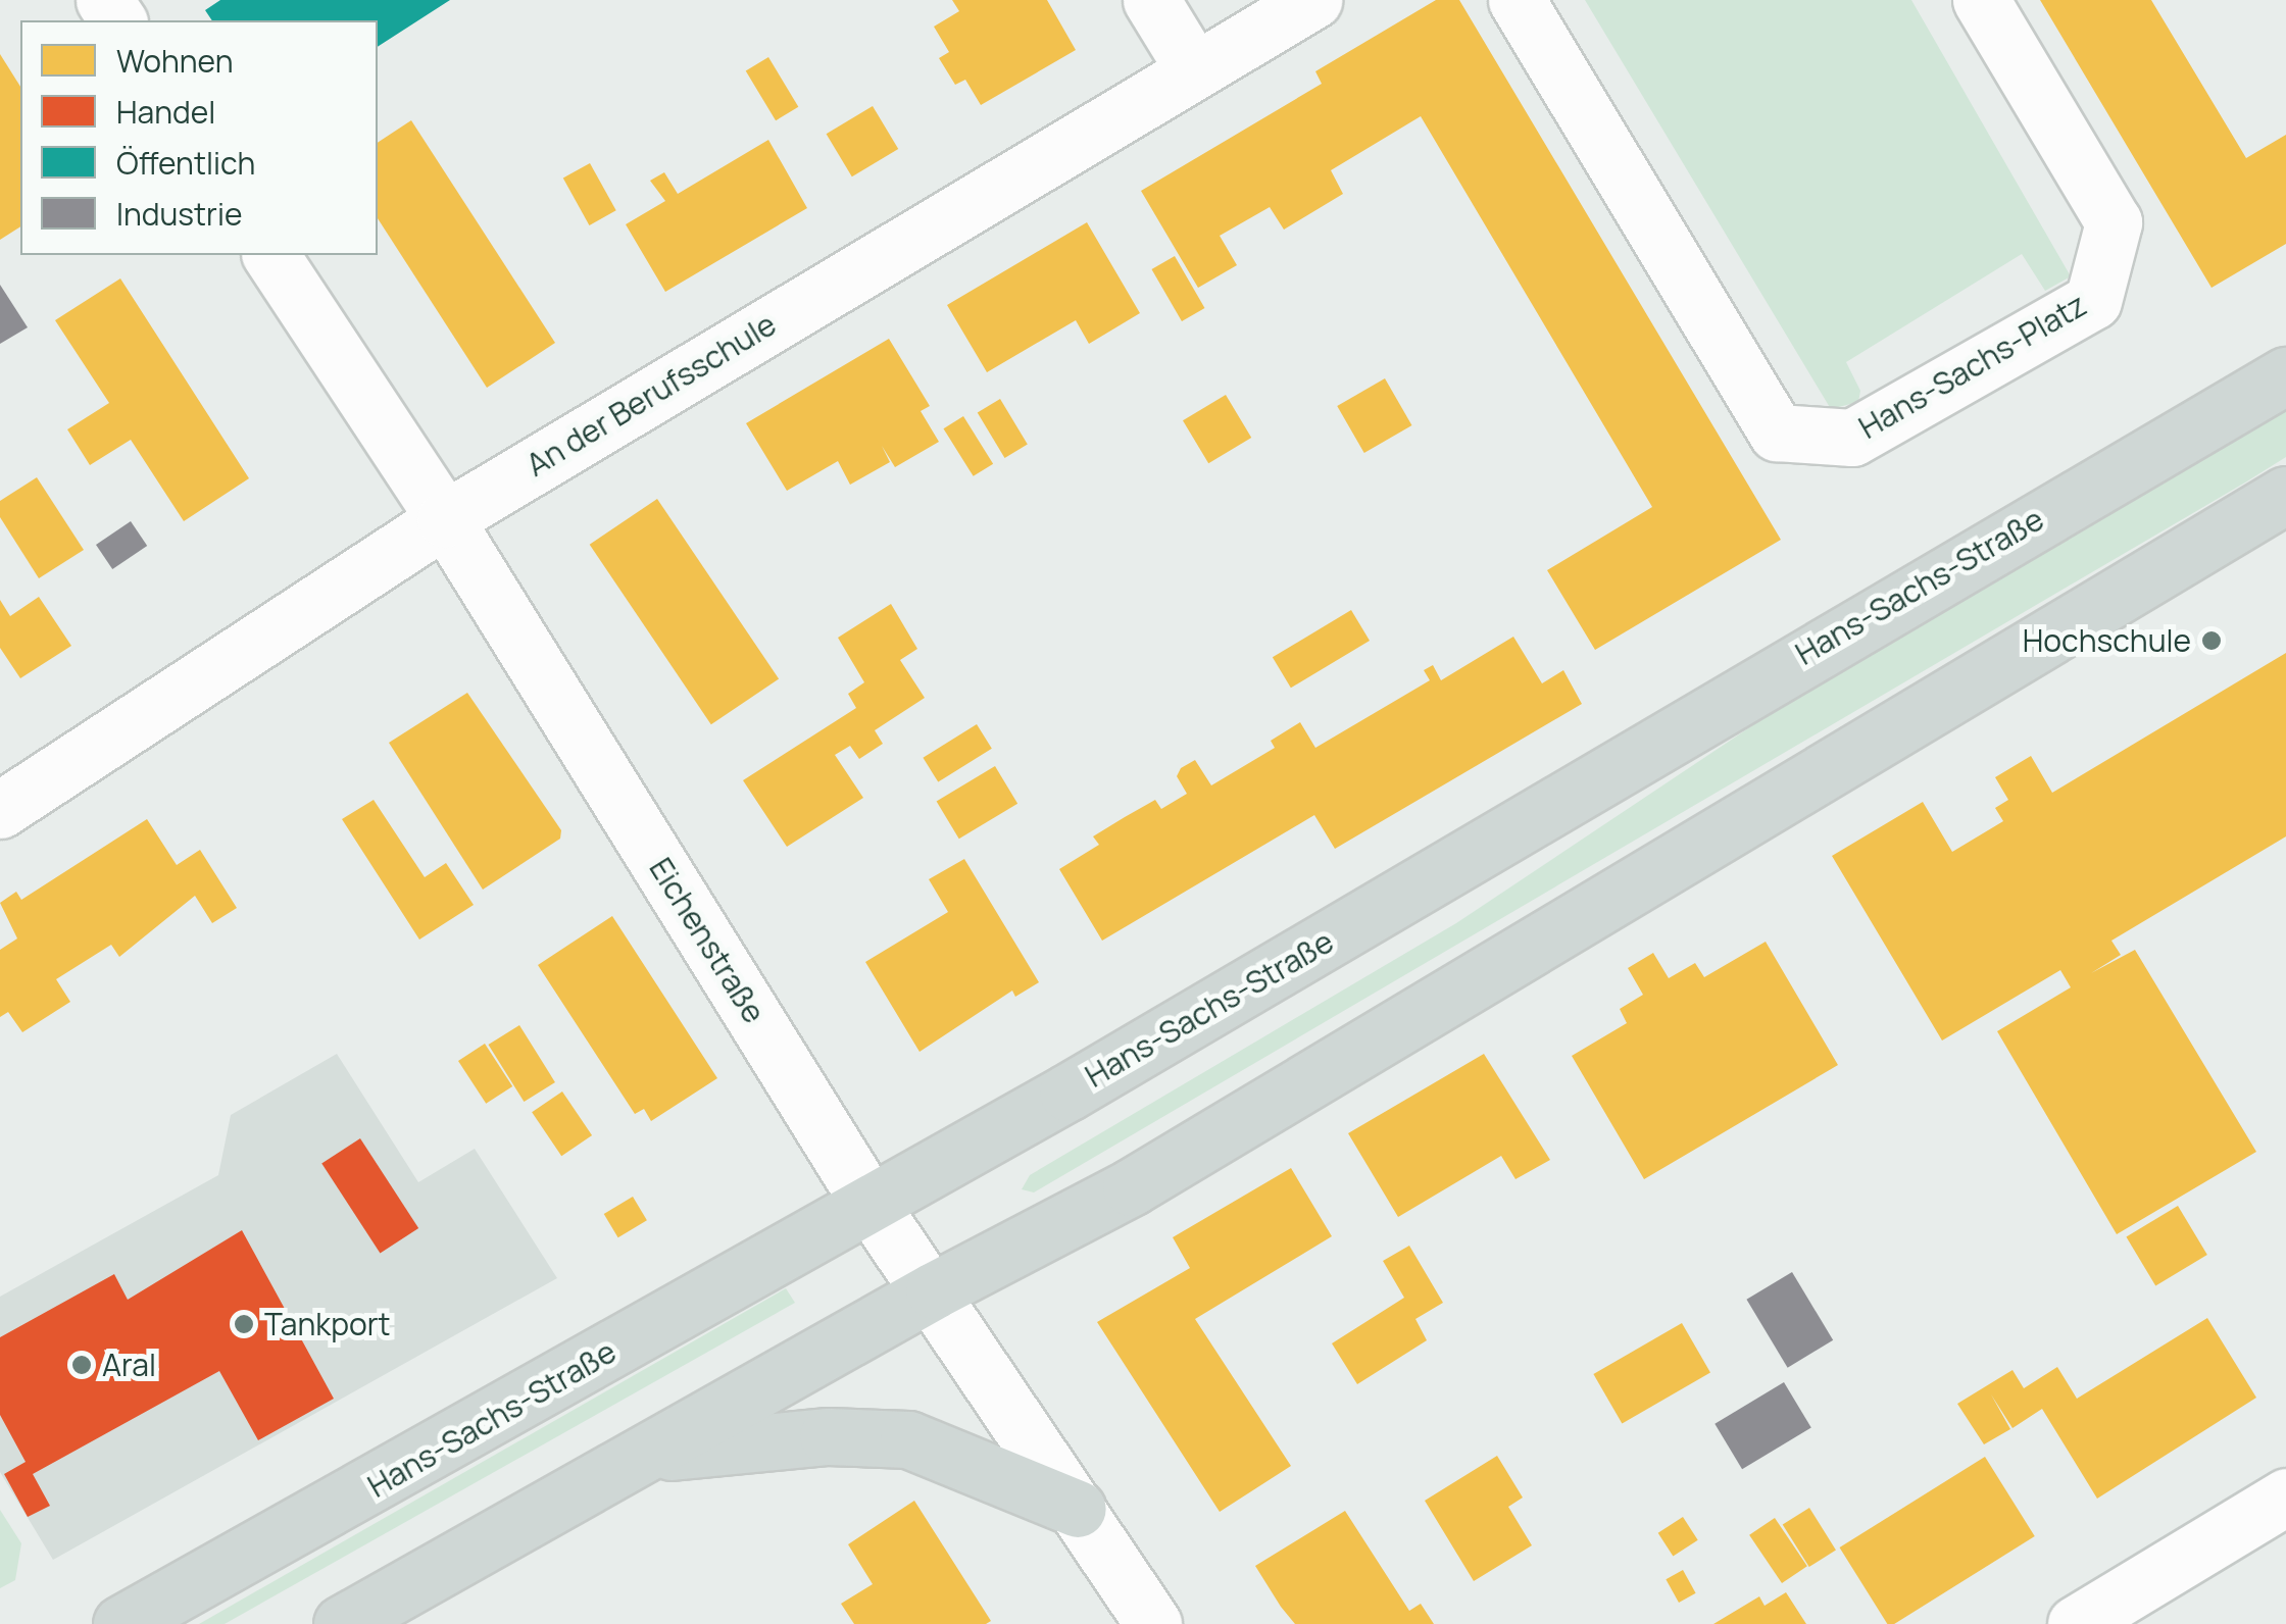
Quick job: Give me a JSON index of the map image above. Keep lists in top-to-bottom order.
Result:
{
  "streets": {
    "main road": ["Hans-Sachs-Straße"],
    "street": ["Hans-Sachs-Platz", "An der Berufsschule", "Eichenstraße"]
  },
  "crossings": [
    ["An der Berufsschule", "Eichenstraße"],
    ["Hans-Sachs-Straße", "Eichenstraße"]
  ],
  "places": ["Hochschule", "Tankport", "Aral"],
  "legend": [
    "Wohnen",
    "Handel",
    "Öffentlich",
    "Industrie"
  ]
}
